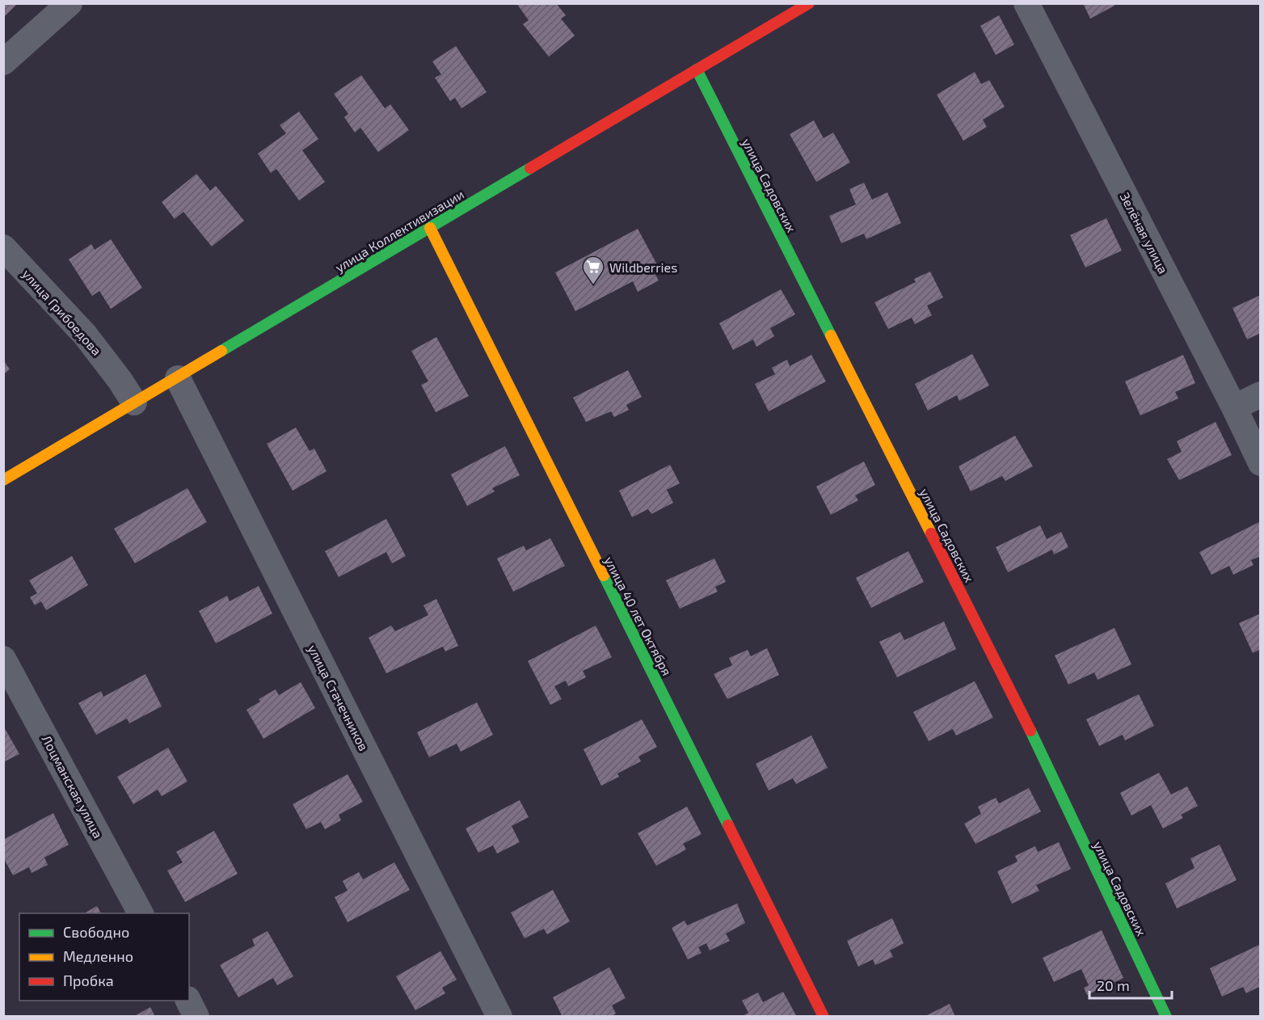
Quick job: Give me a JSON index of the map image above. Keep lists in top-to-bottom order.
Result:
{
  "streets": {
    "street": [
      "улица Садовских",
      "улица Коллективизации",
      "Зелёная улица",
      "улица Грибоедова",
      "улица 40 лет Октября",
      "улица Стачечников",
      "Лоцманская улица"
    ]
  },
  "crossings": [
    ["улица Садовских", "улица Коллективизации"],
    ["улица Коллективизации", "улица Грибоедова"],
    ["улица Коллективизации", "улица 40 лет Октября"],
    ["улица Коллективизации", "улица Стачечников"]
  ],
  "places": {
    "supermarket": ["Wildberries"]
  },
  "legend": ["Свободно", "Медленно", "Пробка"],
  "scale_bar": "20 m"
}
